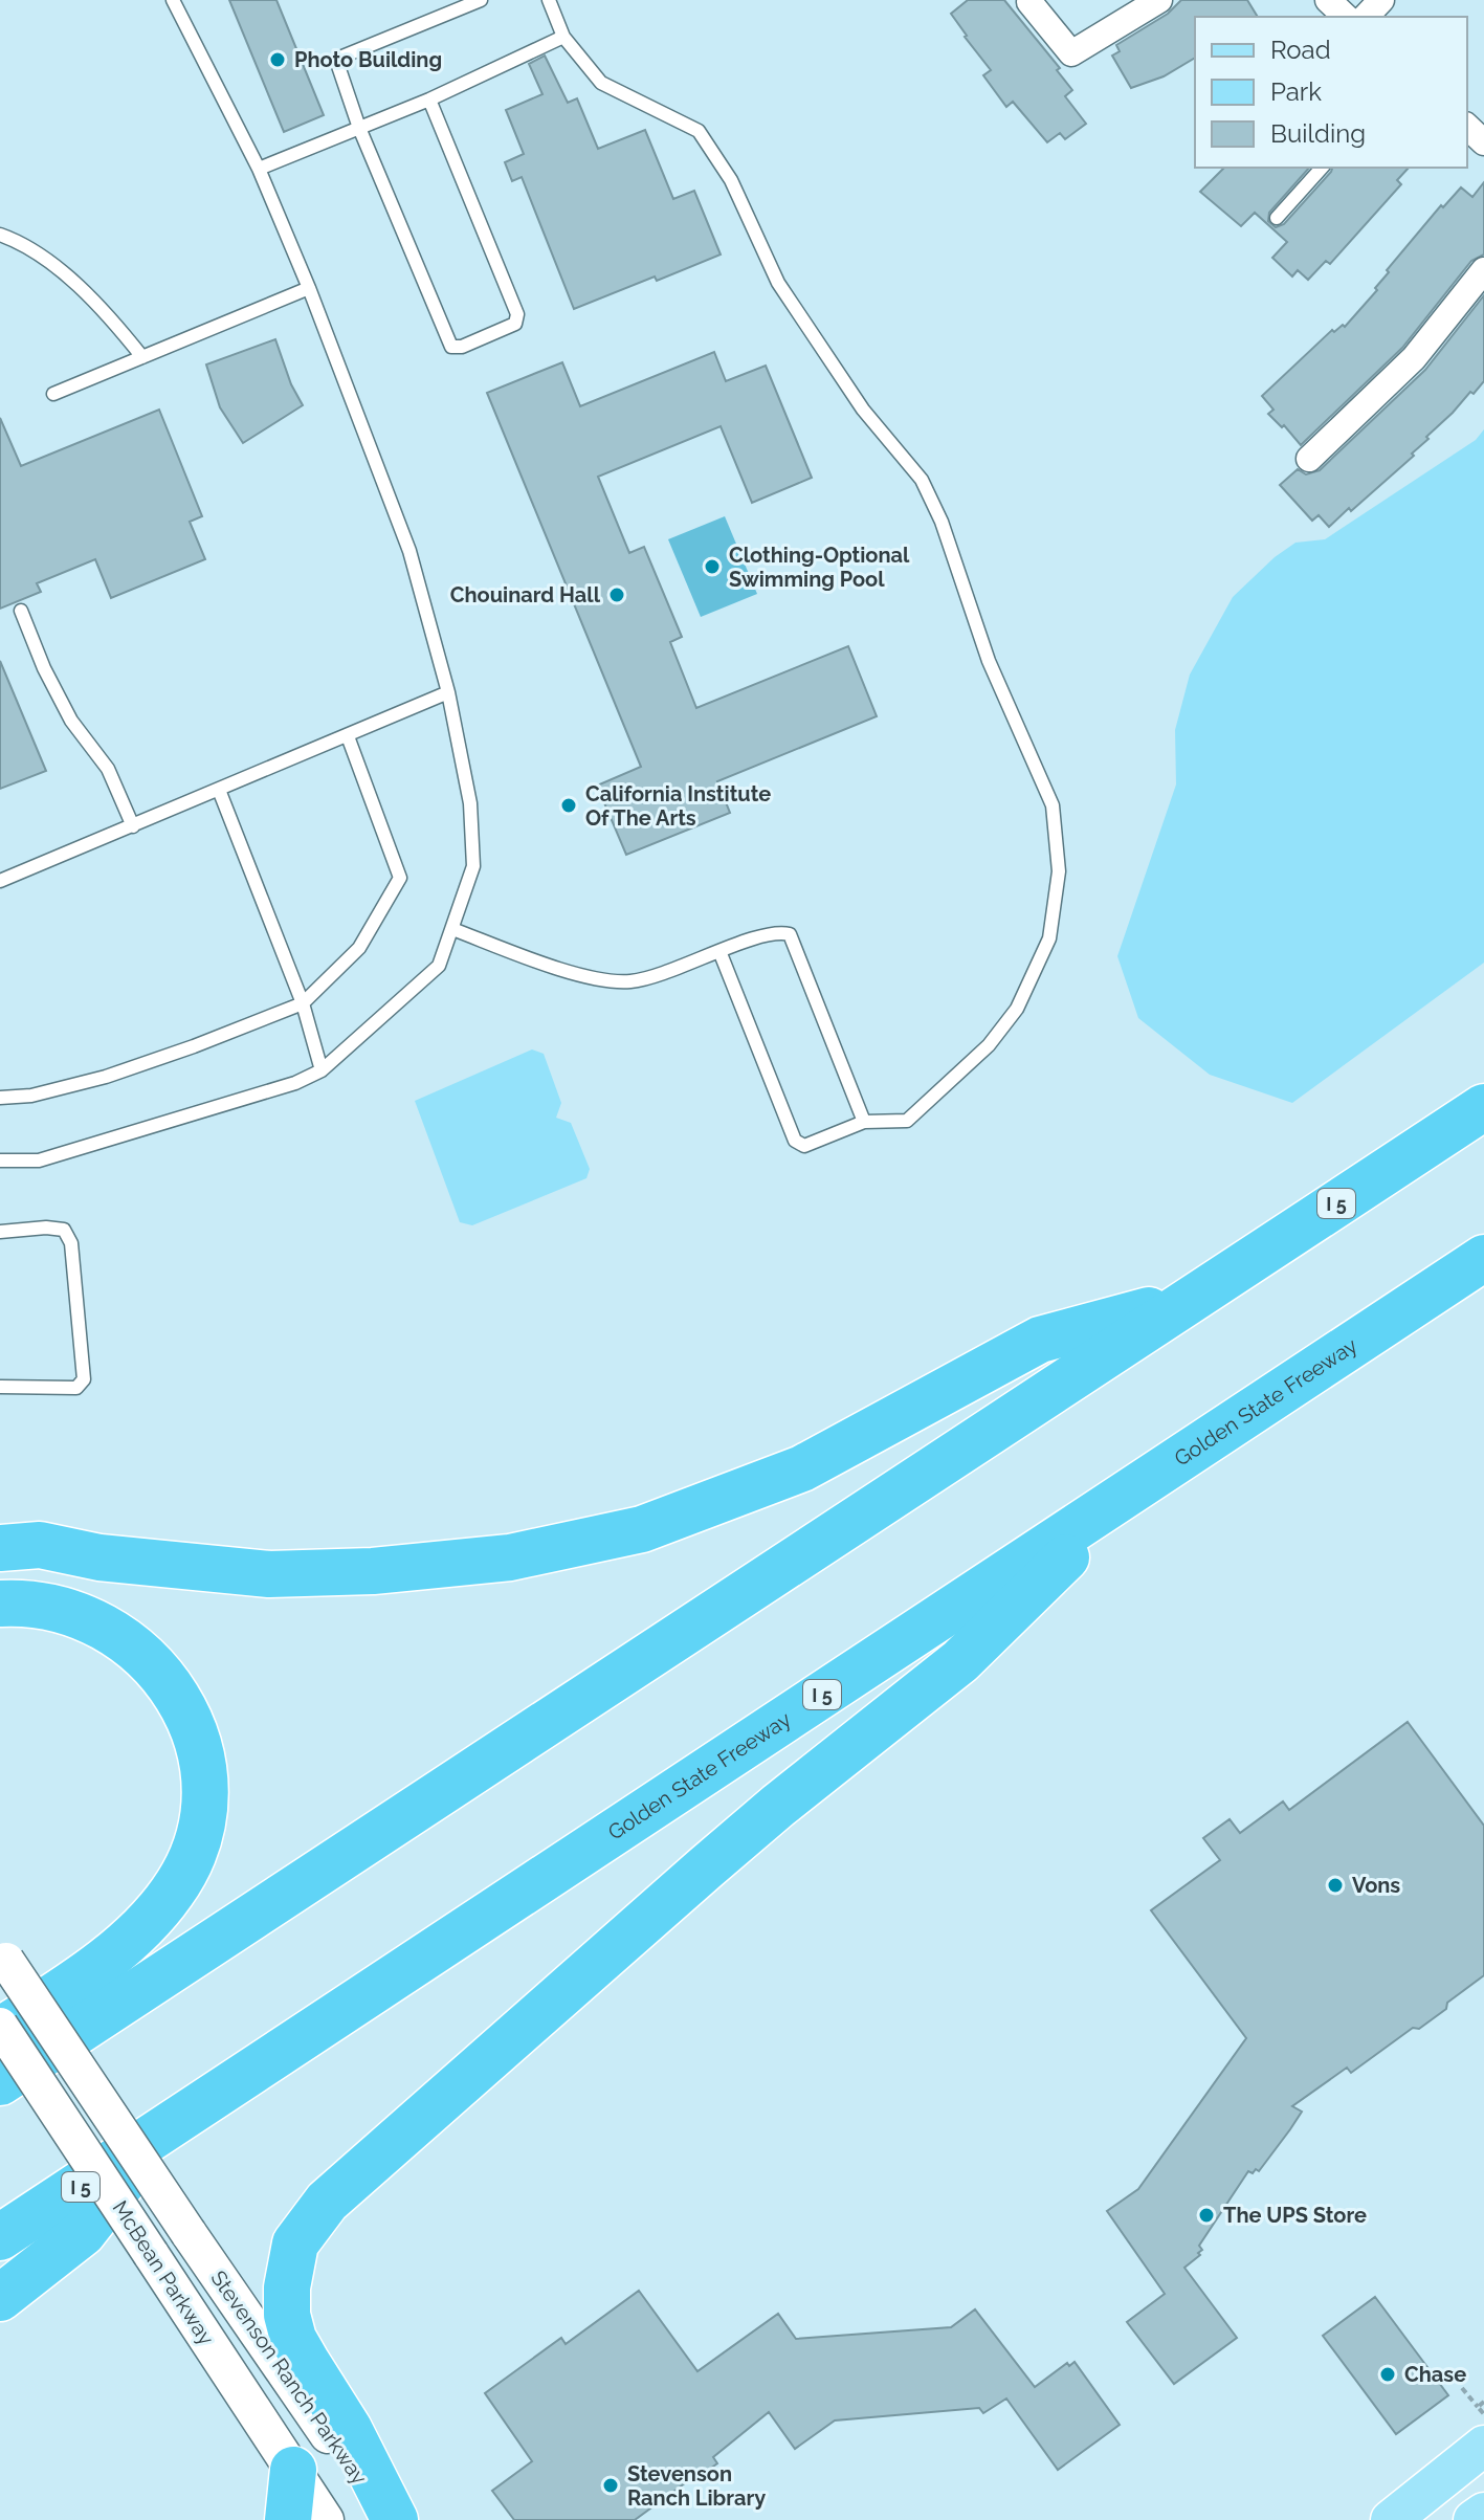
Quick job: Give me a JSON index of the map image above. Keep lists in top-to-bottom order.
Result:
{
  "streets": {
    "highway": ["I 5", "Golden State Freeway"],
    "main road": ["McBean Parkway", "Stevenson Ranch Parkway"]
  },
  "crossings": [
    ["McBean Parkway", "Stevenson Ranch Parkway"]
  ],
  "places": [
    "Photo Building",
    "Clothing-Optional Swimming Pool",
    "Chouinard Hall",
    "California Institute Of The Arts",
    "Vons",
    "The UPS Store",
    "Chase",
    "Stevenson Ranch Library"
  ],
  "legend": ["Road", "Park", "Building"]
}
